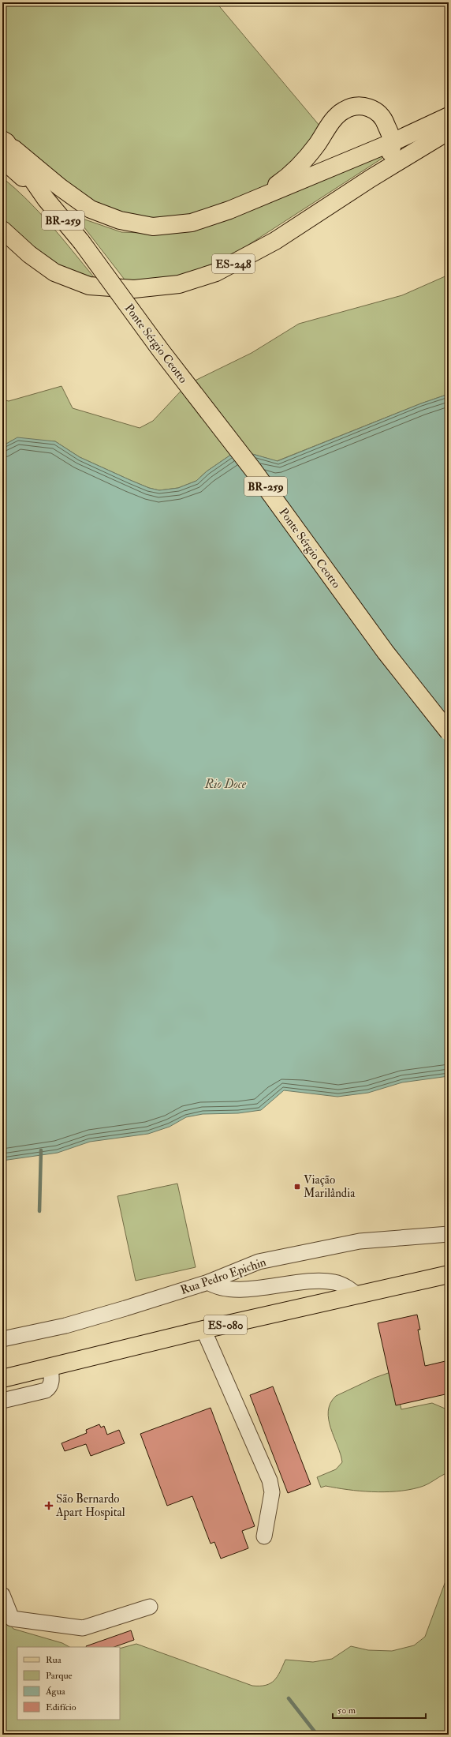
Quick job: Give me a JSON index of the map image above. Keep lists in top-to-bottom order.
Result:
{
  "streets": {
    "main road": [
      "BR-259",
      "ES-248",
      "Ponte Sérgio Ceotto",
      "ES-080"
    ],
    "street": ["Rua Pedro Epichin"]
  },
  "crossings": [
    ["BR-259", "Ponte Sérgio Ceotto"]
  ],
  "water": ["Rio Doce"],
  "places": {
    "transit": ["Viação Marilândia"],
    "health": ["São Bernardo Apart Hospital"]
  },
  "legend": [
    "Rua",
    "Parque",
    "Água",
    "Edifício"
  ],
  "scale_bar": "50 m"
}
